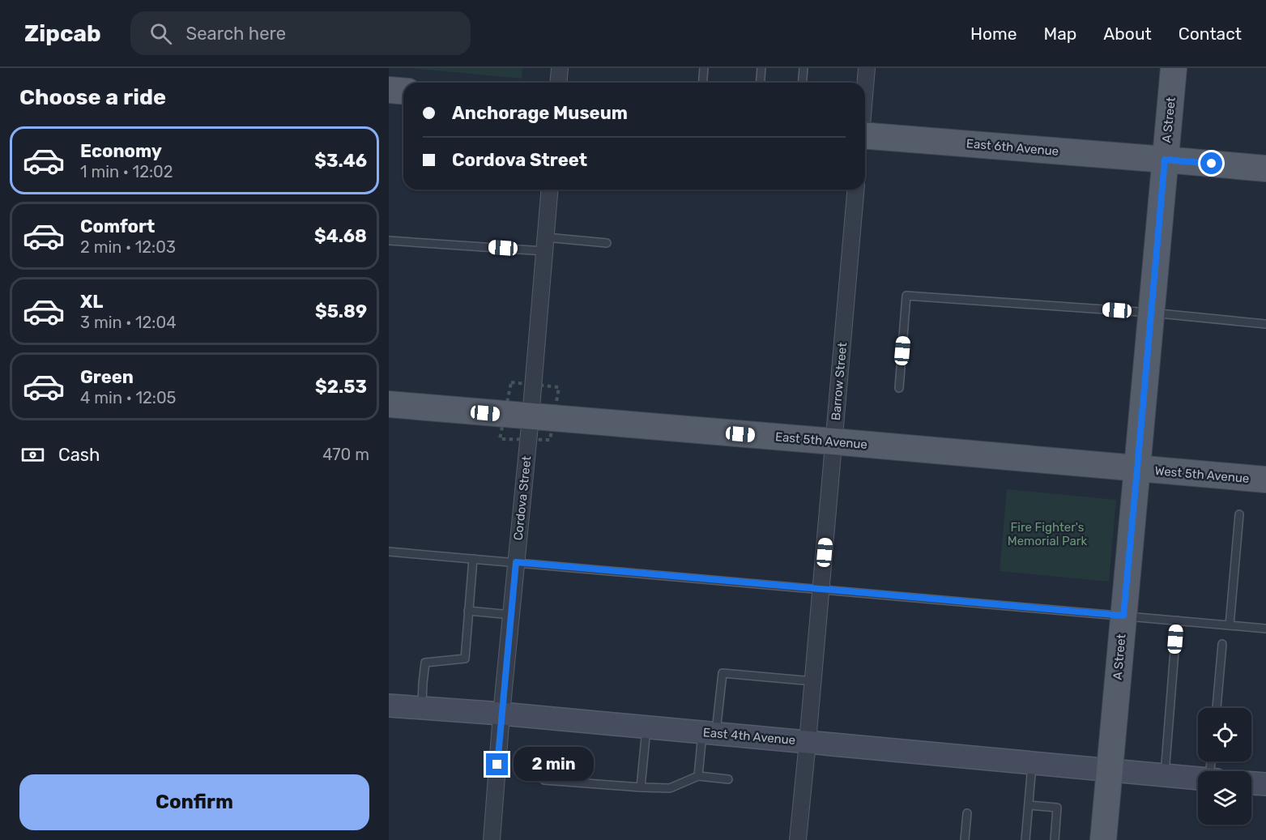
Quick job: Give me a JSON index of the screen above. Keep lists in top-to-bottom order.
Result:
{
  "streets": {
    "main road": [
      "A Street",
      "East 6th Avenue",
      "East 5th Avenue",
      "West 5th Avenue",
      "East 4th Avenue"
    ],
    "street": ["Barrow Street", "Cordova Street"]
  },
  "crossings": [
    ["A Street", "East 6th Avenue"],
    ["A Street", "East 5th Avenue"],
    ["A Street", "West 5th Avenue"],
    ["A Street", "East 4th Avenue"],
    ["Barrow Street", "East 5th Avenue"],
    ["Barrow Street", "East 4th Avenue"],
    ["East 5th Avenue", "West 5th Avenue"],
    ["East 5th Avenue", "Cordova Street"],
    ["Cordova Street", "East 4th Avenue"]
  ],
  "parks": ["Fire Fighter's Memorial Park"],
  "page": {
    "header": "Zipcab",
    "search": "Search here",
    "nav": [
      "Home",
      "Map",
      "About",
      "Contact"
    ],
    "heading": "Choose a ride",
    "banner": ["Anchorage Museum", "Cordova Street"],
    "list": [
      {
        "name": "Economy",
        "note": "1 min · 12:02",
        "value": "$3.46"
      },
      {
        "name": "Comfort",
        "note": "2 min · 12:03",
        "value": "$4.68"
      },
      {
        "name": "XL",
        "note": "3 min · 12:04",
        "value": "$5.89"
      },
      {
        "name": "Green",
        "note": "4 min · 12:05",
        "value": "$2.53"
      }
    ],
    "pay": ["Cash", "470 m"],
    "bubble": "2 min",
    "buttons": "Confirm"
  }
}
